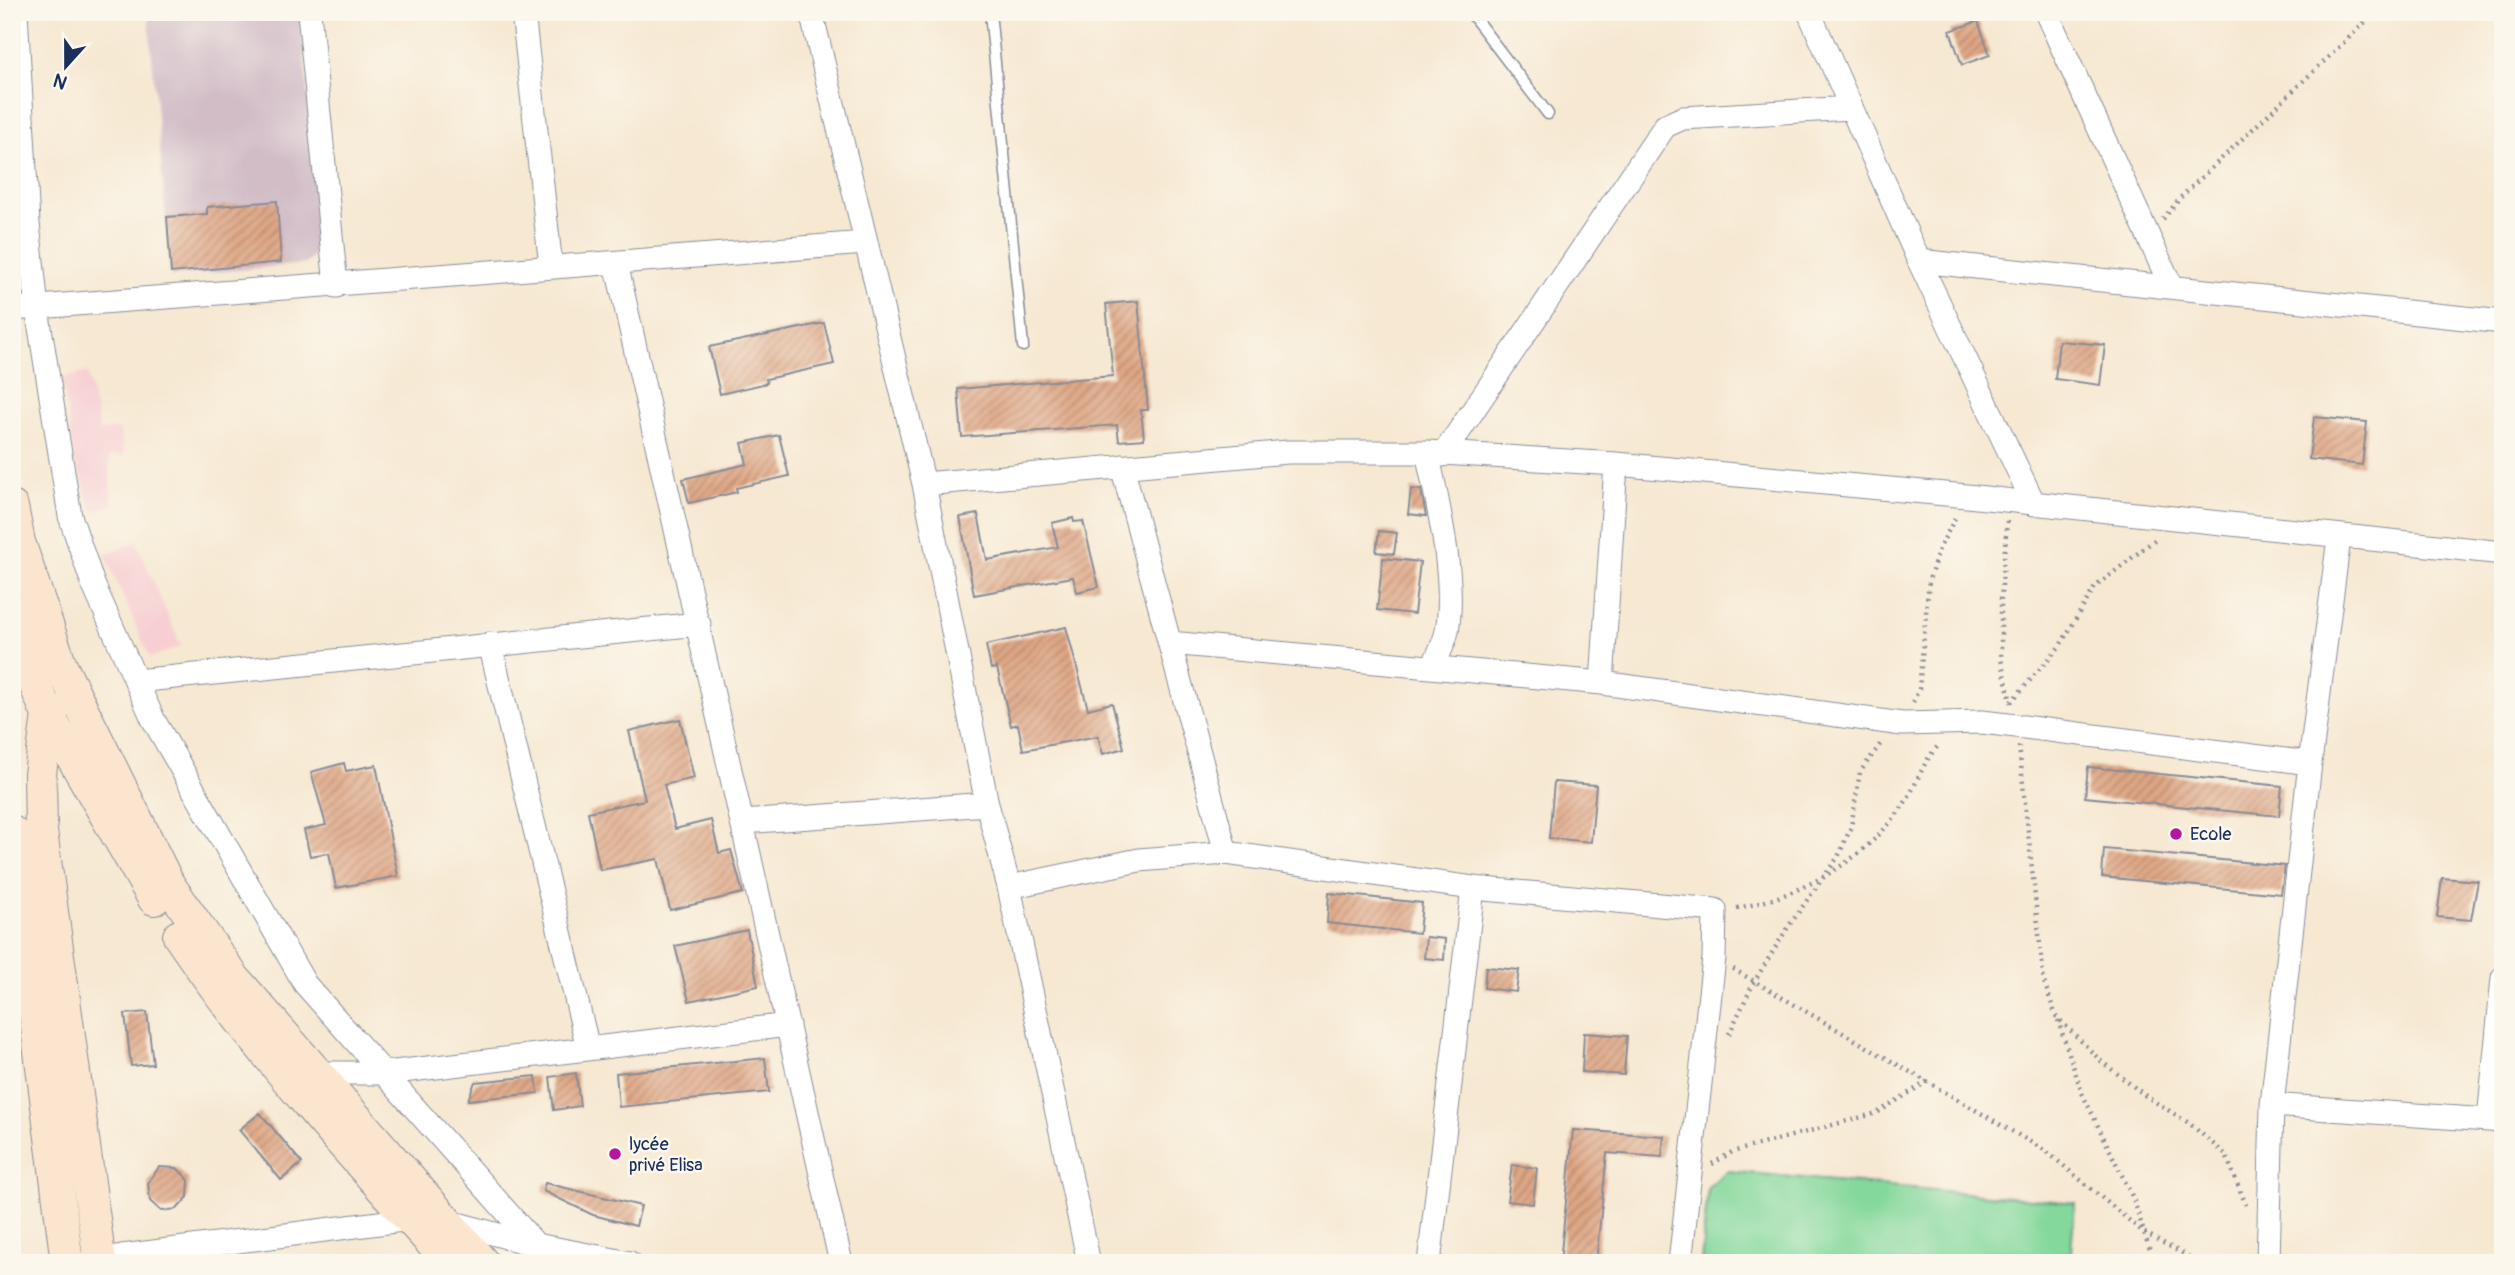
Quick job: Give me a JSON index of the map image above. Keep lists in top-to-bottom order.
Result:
{
  "places": ["Ecole", "lycée privé Elisa"],
  "north": "bottom"
}
